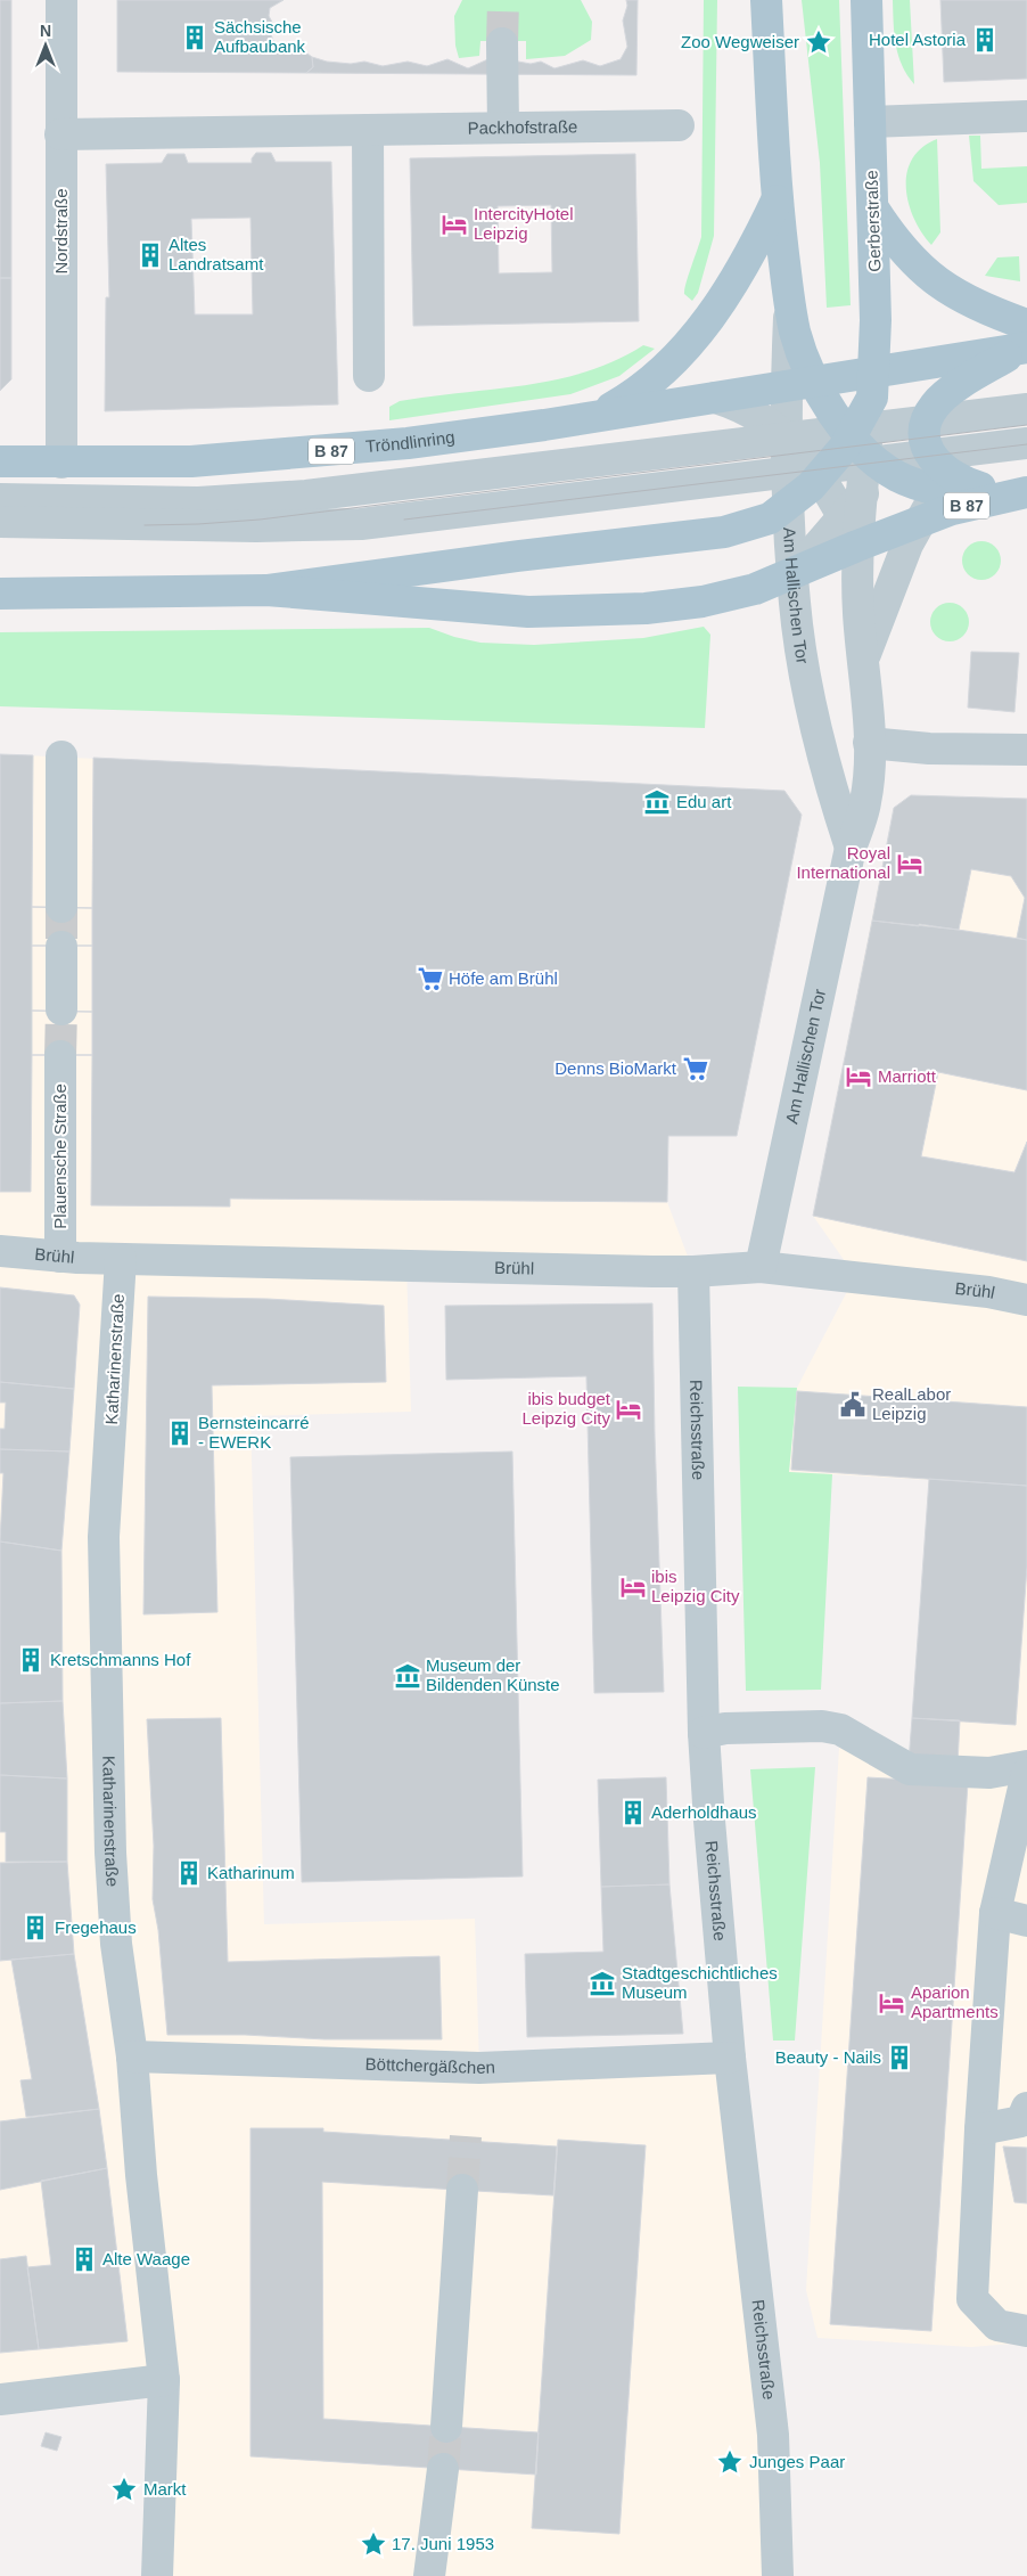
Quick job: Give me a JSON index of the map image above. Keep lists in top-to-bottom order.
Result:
{
  "streets": {
    "main road": ["Gerberstraße", "Tröndlinring", "B 87"],
    "street": [
      "Packhofstraße",
      "Nordstraße",
      "Am Hallischen Tor",
      "Plauensche Straße",
      "Brühl",
      "Katharinenstraße",
      "Reichsstraße",
      "Böttchergäßchen"
    ]
  },
  "crossings": [
    ["Packhofstraße", "Nordstraße"],
    ["Gerberstraße", "B 87"],
    ["Nordstraße", "Tröndlinring"],
    ["Tröndlinring", "B 87"],
    ["B 87", "Am Hallischen Tor"],
    ["Am Hallischen Tor", "Brühl"],
    ["Plauensche Straße", "Brühl"],
    ["Brühl", "Katharinenstraße"],
    ["Brühl", "Reichsstraße"],
    ["Katharinenstraße", "Böttchergäßchen"],
    ["Reichsstraße", "Böttchergäßchen"]
  ],
  "places": {
    "building": [
      "Sächsische Aufbaubank",
      "Hotel Astoria",
      "Altes Landratsamt",
      "Bernsteincarré - EWERK",
      "Kretschmanns Hof",
      "Aderholdhaus",
      "Katharinum",
      "Fregehaus",
      "Beauty - Nails",
      "Alte Waage"
    ],
    "place": [
      "Zoo Wegweiser",
      "Junges Paar",
      "Markt",
      "17. Juni 1953"
    ],
    "hotel": [
      "IntercityHotel Leipzig",
      "Royal International",
      "Marriott",
      "ibis budget Leipzig City",
      "ibis Leipzig City",
      "Aparion Apartments"
    ],
    "museum": ["Edu art", "Museum der Bildenden Künste", "Stadtgeschichtliches Museum"],
    "supermarket": ["Höfe am Brühl", "Denns BioMarkt"],
    "public building": ["RealLabor Leipzig"]
  },
  "north": "top"
}
